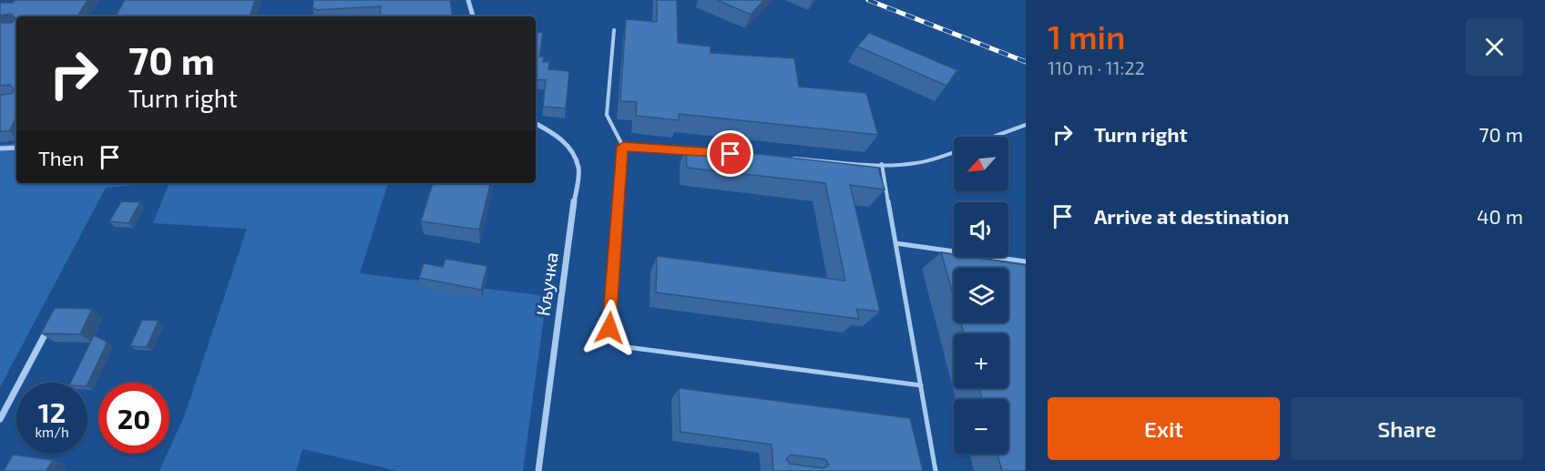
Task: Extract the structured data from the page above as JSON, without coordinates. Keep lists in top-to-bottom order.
{
  "streets": {
    "street": ["Кључка"]
  },
  "north": "bottom left",
  "page": {
    "heading": ["1 min", "110 m · 11:22"],
    "turn": ["70 m", "Turn right"],
    "list": [
      {
        "name": "Turn right",
        "value": "70 m"
      },
      {
        "name": "Arrive at destination",
        "value": "40 m"
      }
    ],
    "then": "Then",
    "map_buttons": ["+", "−"],
    "speed": "12 km/h",
    "limit": "20",
    "buttons": ["Exit", "Share"]
  }
}
